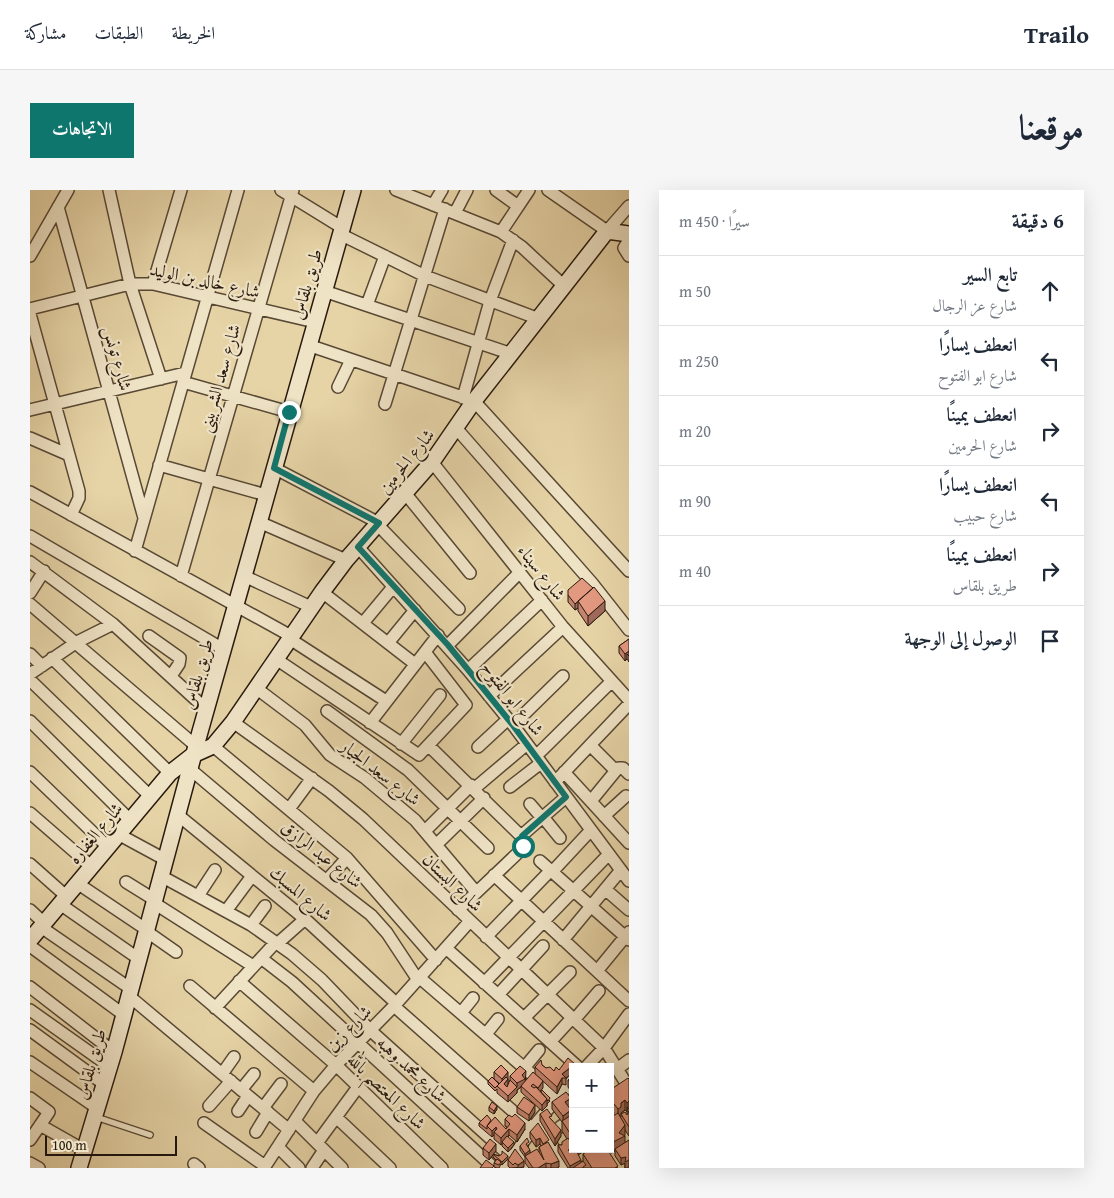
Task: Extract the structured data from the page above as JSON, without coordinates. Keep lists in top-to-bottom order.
{
  "streets": {
    "main road": ["طريق بلقاس", "شارع الحرمين", "شارع الغفاره"],
    "street": [
      "شارع خالد بن الوليد",
      "شارع تونس",
      "شارع سعد الشربينى",
      "شارع سيناء",
      "شارع ابو الفتوح",
      "شارع سعد الجيار",
      "شارع عبد الرازق",
      "شارع البستان",
      "شارع المسبك",
      "شارع زين",
      "شارع محمد وهبه",
      "شارع المعتصم بالله"
    ]
  },
  "crossings": [
    ["شارع خالد بن الوليد", "طريق بلقاس"],
    ["شارع خالد بن الوليد", "شارع تونس"],
    ["شارع خالد بن الوليد", "شارع سعد الشربينى"],
    ["طريق بلقاس", "شارع الحرمين"],
    ["طريق بلقاس", "شارع الغفاره"],
    ["طريق بلقاس", "شارع عبد الرازق"],
    ["طريق بلقاس", "شارع المسبك"],
    ["طريق بلقاس", "شارع محمد وهبه"],
    ["شارع الحرمين", "شارع سيناء"],
    ["شارع الحرمين", "شارع ابو الفتوح"],
    ["شارع الحرمين", "شارع سعد الجيار"],
    ["شارع الحرمين", "شارع الغفاره"],
    ["شارع الحرمين", "شارع عبد الرازق"],
    ["شارع الحرمين", "شارع البستان"],
    ["شارع الغفاره", "شارع عبد الرازق"],
    ["شارع عبد الرازق", "شارع زين"],
    ["شارع البستان", "شارع زين"],
    ["شارع المسبك", "شارع زين"],
    ["شارع زين", "شارع محمد وهبه"],
    ["شارع زين", "شارع المعتصم بالله"]
  ],
  "scale_bar": "100 m",
  "page": {
    "header": "Trailo",
    "nav": ["الخريطة", "الطبقات", "مشاركة"],
    "title": "موقعنا",
    "buttons": "الاتجاهات",
    "heading": ["6 دقيقة", "سيرًا · 450 m"],
    "list": [
      ["تابع السير", "شارع عز الرجال", "50 m"],
      ["انعطف يسارًا", "شارع ابو الفتوح", "250 m"],
      ["انعطف يمينًا", "شارع الحرمين", "20 m"],
      ["انعطف يسارًا", "شارع حبيب", "90 m"],
      ["انعطف يمينًا", "طريق بلقاس", "40 m"],
      "الوصول إلى الوجهة"
    ],
    "map_buttons": ["+", "−"],
    "scale": "100 m"
  }
}
